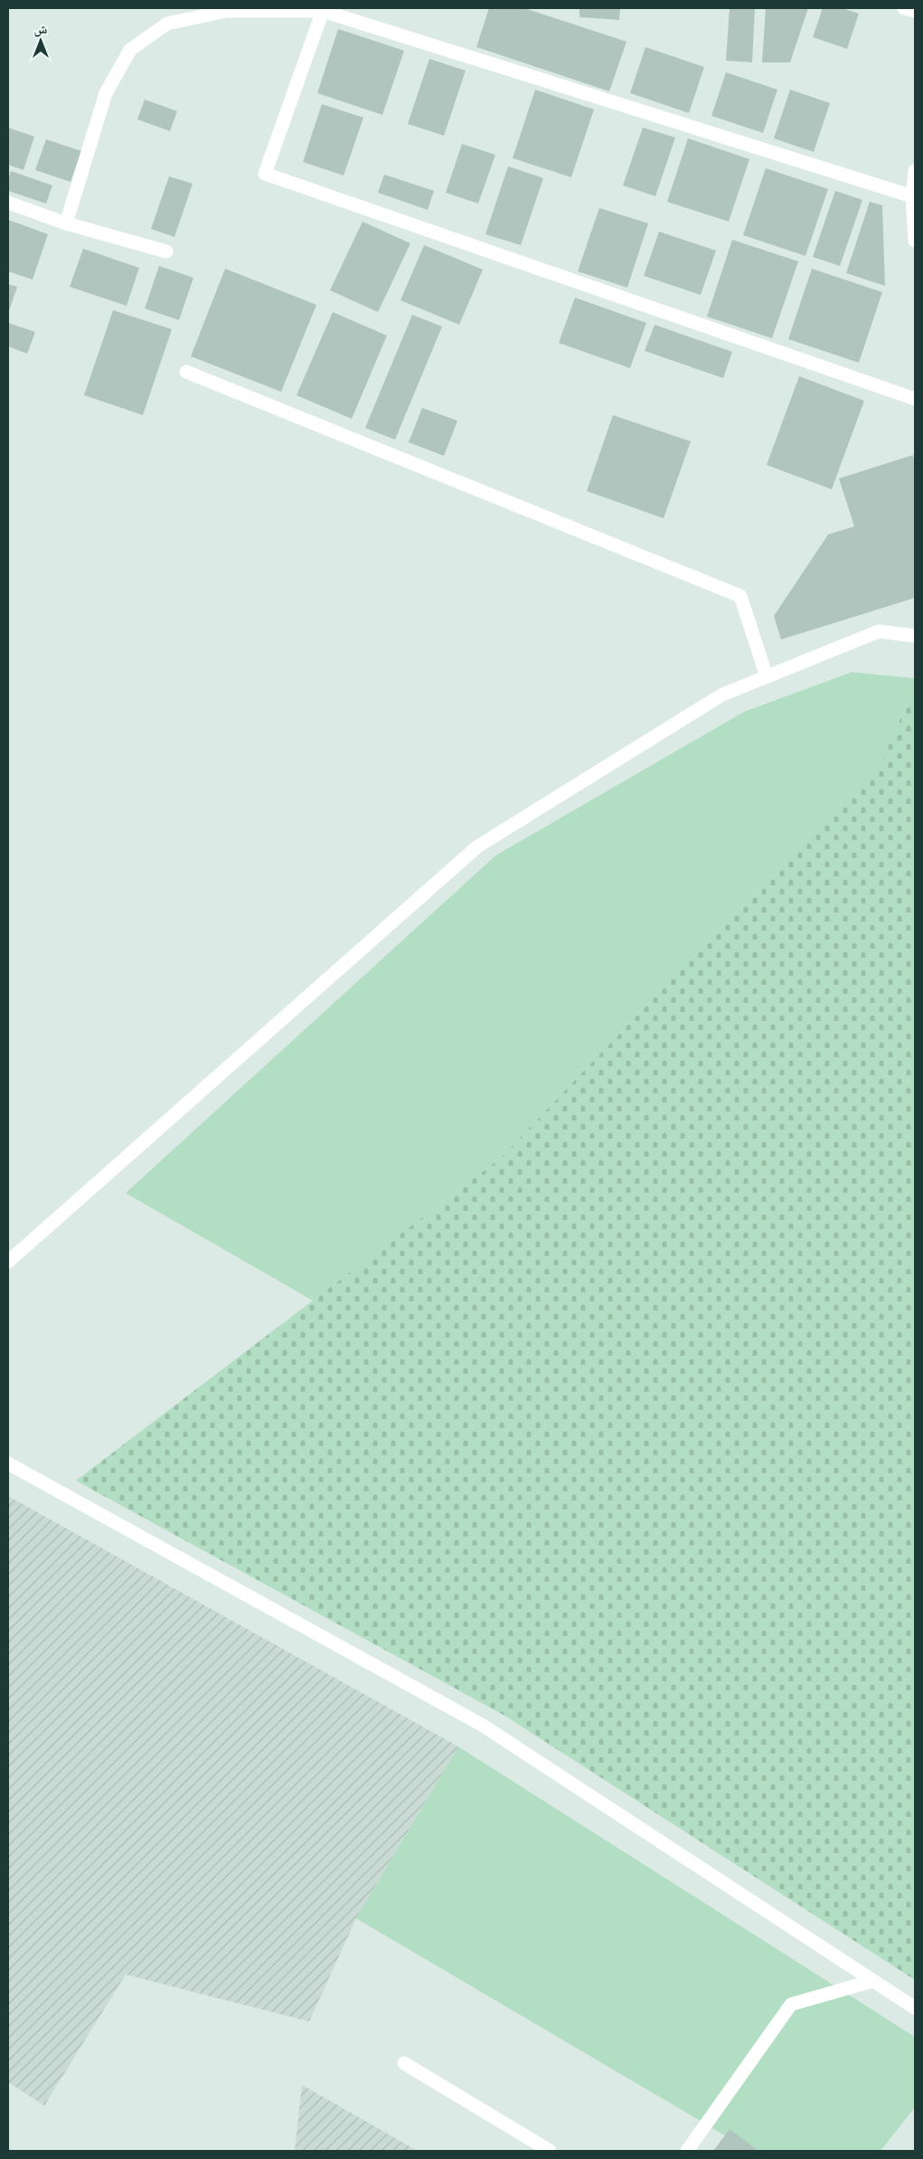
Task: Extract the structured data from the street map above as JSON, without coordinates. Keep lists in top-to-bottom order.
{
  "north": "top"
}
